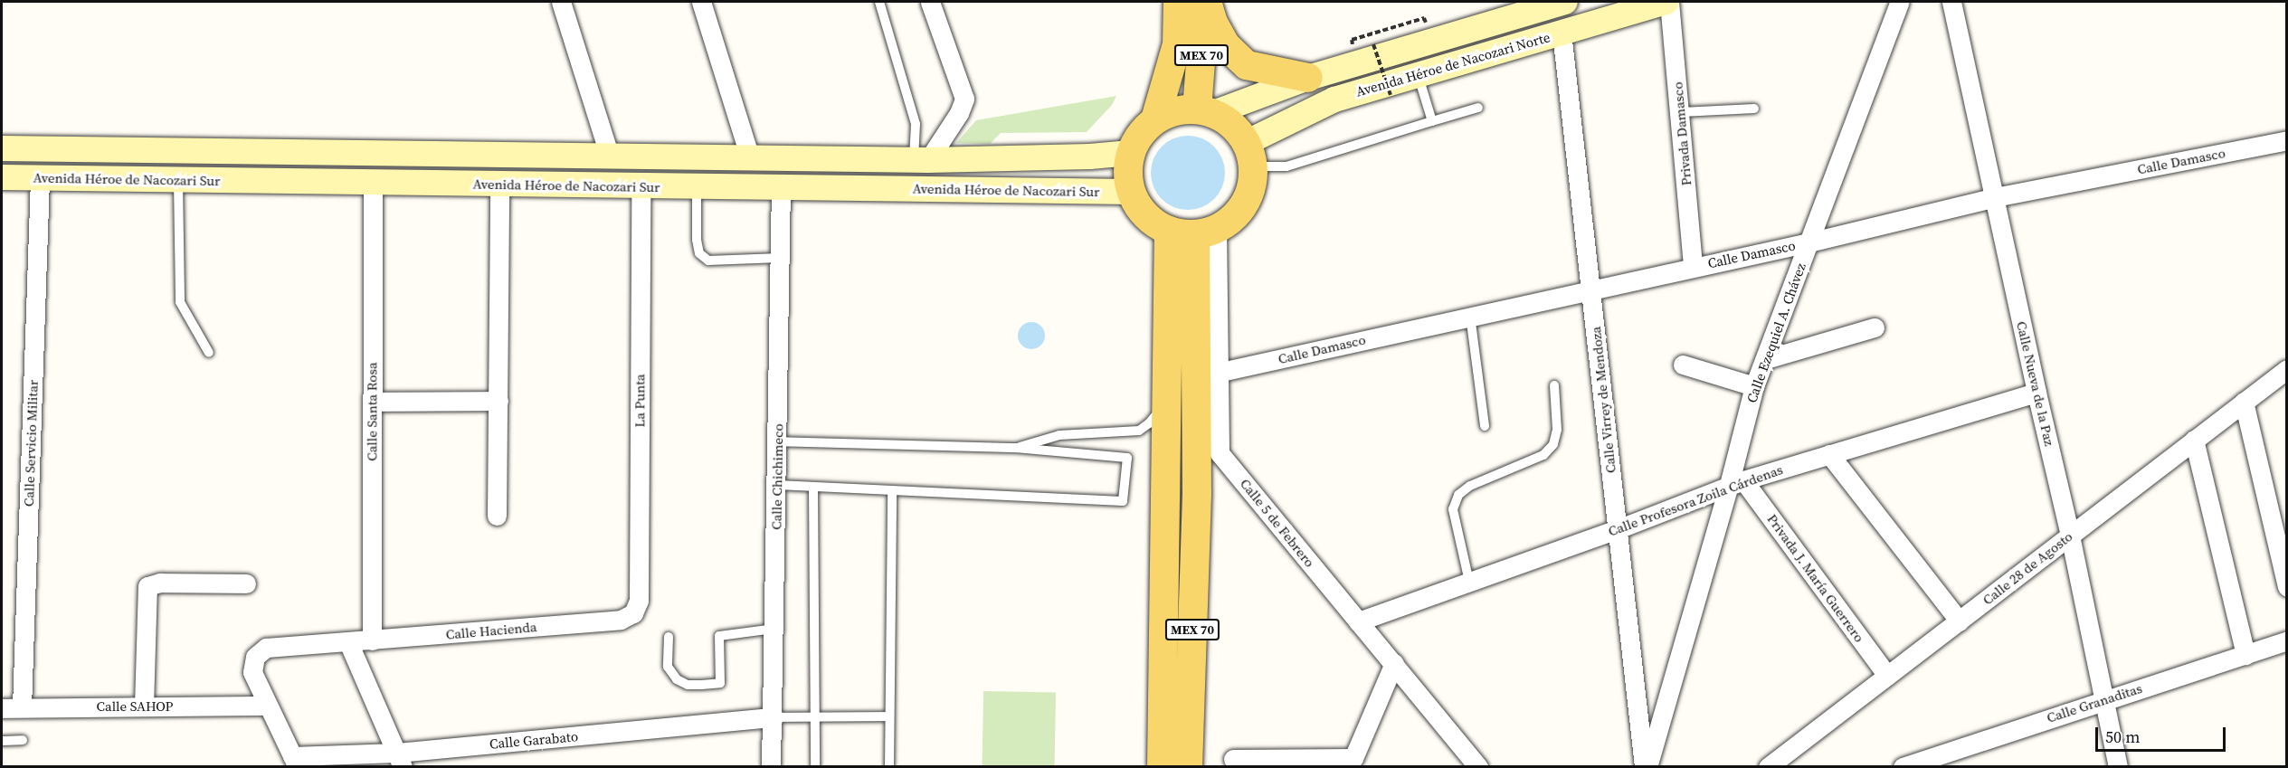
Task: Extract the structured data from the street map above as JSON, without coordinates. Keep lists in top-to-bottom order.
{
  "streets": {
    "main road": ["MEX 70", "Avenida Héroe de Nacozari Norte", "Avenida Héroe de Nacozari Sur"],
    "street": [
      "Privada Damasco",
      "Calle Damasco",
      "Calle Ezequiel A. Chávez",
      "Calle Nueva de la Paz",
      "Calle Virrey de Mendoza",
      "La Punta",
      "Calle Santa Rosa",
      "Calle Servicio Militar",
      "Calle Chichimeco",
      "Calle Profesora Zoila Cárdenas",
      "Calle 5 de Febrero",
      "Calle 28 de Agosto",
      "Privada J. María Guerrero",
      "Calle Hacienda",
      "Calle Granaditas",
      "Calle SAHOP",
      "Calle Garabato"
    ]
  },
  "crossings": [
    ["MEX 70", "Avenida Héroe de Nacozari Norte"],
    ["MEX 70", "Avenida Héroe de Nacozari Sur"],
    ["MEX 70", "Calle 5 de Febrero"],
    ["Avenida Héroe de Nacozari Norte", "Privada Damasco"],
    ["Avenida Héroe de Nacozari Norte", "Avenida Héroe de Nacozari Sur"],
    ["Avenida Héroe de Nacozari Norte", "Calle Virrey de Mendoza"],
    ["Avenida Héroe de Nacozari Norte", "Calle 5 de Febrero"],
    ["Privada Damasco", "Calle Damasco"],
    ["Calle Damasco", "Calle Ezequiel A. Chávez"],
    ["Calle Damasco", "Calle Nueva de la Paz"],
    ["Calle Damasco", "Calle Virrey de Mendoza"],
    ["Calle Damasco", "Calle 5 de Febrero"],
    ["Avenida Héroe de Nacozari Sur", "La Punta"],
    ["Avenida Héroe de Nacozari Sur", "Calle Santa Rosa"],
    ["Avenida Héroe de Nacozari Sur", "Calle Servicio Militar"],
    ["Avenida Héroe de Nacozari Sur", "Calle Chichimeco"],
    ["Avenida Héroe de Nacozari Sur", "Calle 5 de Febrero"],
    ["Calle Ezequiel A. Chávez", "Calle Virrey de Mendoza"],
    ["Calle Ezequiel A. Chávez", "Calle Profesora Zoila Cárdenas"],
    ["Calle Ezequiel A. Chávez", "Privada J. María Guerrero"],
    ["Calle Nueva de la Paz", "Calle Profesora Zoila Cárdenas"],
    ["Calle Nueva de la Paz", "Calle 28 de Agosto"],
    ["Calle Nueva de la Paz", "Calle Granaditas"],
    ["Calle Virrey de Mendoza", "Calle Profesora Zoila Cárdenas"],
    ["La Punta", "Calle Hacienda"],
    ["Calle Santa Rosa", "Calle Hacienda"],
    ["Calle Servicio Militar", "Calle SAHOP"],
    ["Calle Chichimeco", "Calle Garabato"],
    ["Calle Profesora Zoila Cárdenas", "Calle 5 de Febrero"],
    ["Calle Profesora Zoila Cárdenas", "Privada J. María Guerrero"],
    ["Calle 28 de Agosto", "Privada J. María Guerrero"],
    ["Calle Hacienda", "Calle SAHOP"]
  ],
  "scale_bar": "50 m"
}
